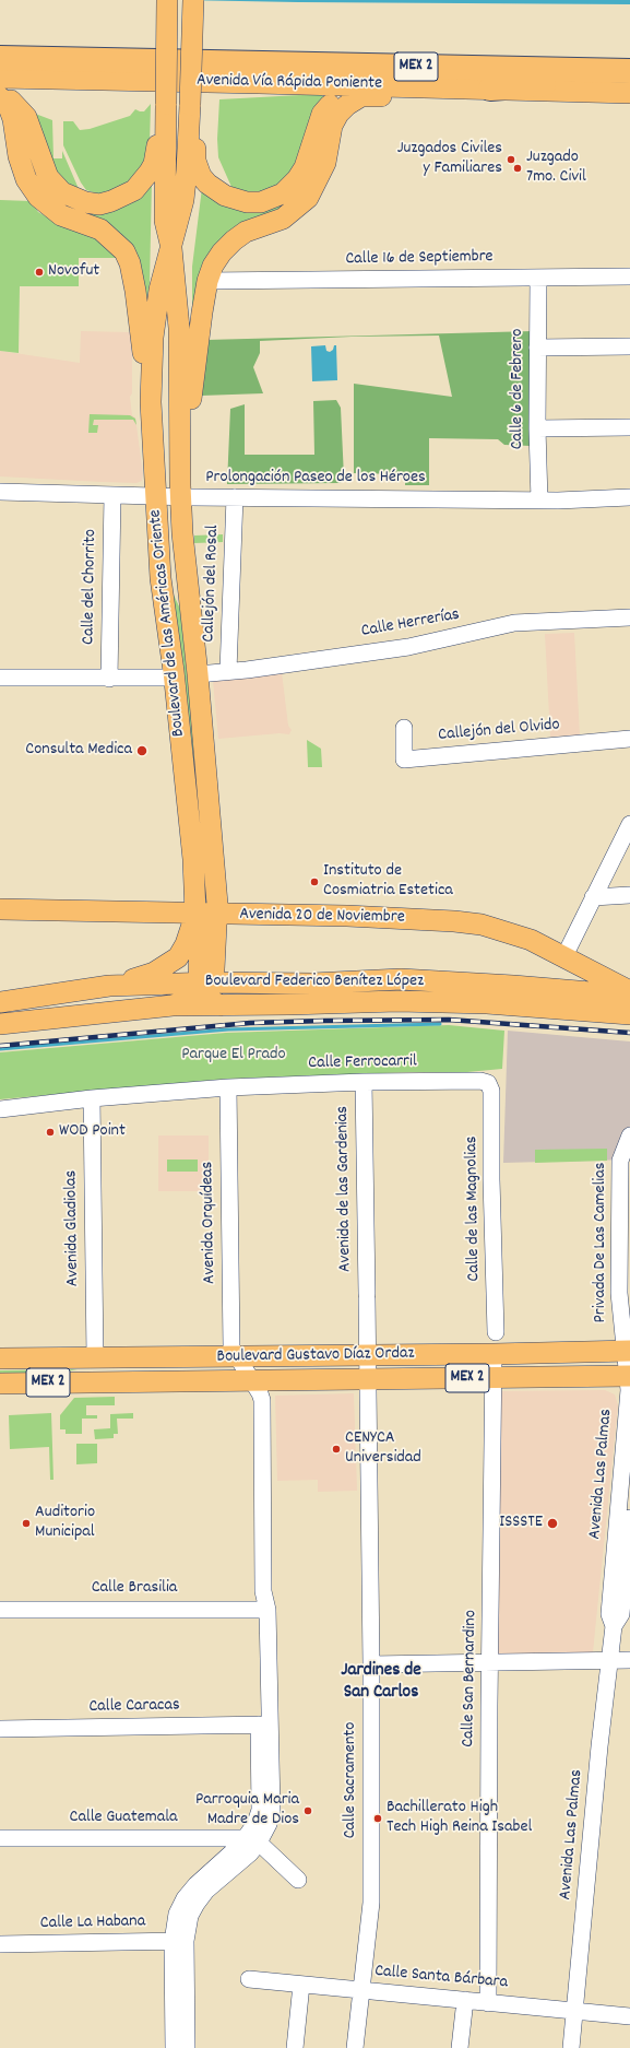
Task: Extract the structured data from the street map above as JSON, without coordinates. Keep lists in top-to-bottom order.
{
  "streets": {
    "highway": ["MEX 2", "Avenida Vía Rápida Poniente"],
    "main road": [
      "Boulevard de las Américas Oriente",
      "Avenida 20 de Noviembre",
      "Boulevard Federico Benítez López",
      "Boulevard Gustavo Díaz Ordaz"
    ],
    "street": [
      "Calle 16 de Septiembre",
      "Calle 6 de Febrero",
      "Prolongación Paseo de los Héroes",
      "Callejón del Rosal",
      "Calle del Chorrito",
      "Calle Herrerías",
      "Callejón del Olvido",
      "Calle Ferrocarril",
      "Avenida de las Gardenias",
      "Calle de las Magnolias",
      "Avenida Orquídeas",
      "Avenida Gladiolas",
      "Privada De Las Camelias",
      "Avenida Las Palmas",
      "Calle Brasilia",
      "Calle San Bernardino",
      "Calle Caracas",
      "Calle Sacramento",
      "Calle Guatemala",
      "Calle La Habana",
      "Calle Santa Bárbara"
    ]
  },
  "crossings": [
    ["Calle 16 de Septiembre", "Calle 6 de Febrero"],
    ["Calle 6 de Febrero", "Prolongación Paseo de los Héroes"],
    ["Prolongación Paseo de los Héroes", "Callejón del Rosal"],
    ["Prolongación Paseo de los Héroes", "Calle del Chorrito"],
    ["Prolongación Paseo de los Héroes", "Boulevard de las Américas Oriente"],
    ["Callejón del Rosal", "Calle Herrerías"],
    ["Boulevard de las Américas Oriente", "Calle Herrerías"],
    ["Boulevard de las Américas Oriente", "Avenida 20 de Noviembre"],
    ["Boulevard de las Américas Oriente", "Boulevard Federico Benítez López"],
    ["Calle Ferrocarril", "Avenida de las Gardenias"],
    ["Calle Ferrocarril", "Calle de las Magnolias"],
    ["Calle Ferrocarril", "Avenida Orquídeas"],
    ["Calle Ferrocarril", "Avenida Gladiolas"],
    ["Avenida de las Gardenias", "Boulevard Gustavo Díaz Ordaz"],
    ["Avenida de las Gardenias", "Calle Sacramento"],
    ["Avenida Orquídeas", "Boulevard Gustavo Díaz Ordaz"],
    ["Avenida Orquídeas", "Calle Brasilia"],
    ["Avenida Orquídeas", "Calle Caracas"],
    ["Avenida Orquídeas", "Calle Guatemala"],
    ["Avenida Orquídeas", "Calle La Habana"],
    ["Avenida Gladiolas", "Boulevard Gustavo Díaz Ordaz"],
    ["Privada De Las Camelias", "Boulevard Gustavo Díaz Ordaz"],
    ["Privada De Las Camelias", "Avenida Las Palmas"],
    ["Boulevard Gustavo Díaz Ordaz", "Avenida Las Palmas"],
    ["Boulevard Gustavo Díaz Ordaz", "Calle San Bernardino"],
    ["Boulevard Gustavo Díaz Ordaz", "Calle Sacramento"],
    ["Avenida Las Palmas", "Calle Santa Bárbara"],
    ["Calle San Bernardino", "Calle Santa Bárbara"],
    ["Calle Sacramento", "Calle Santa Bárbara"]
  ],
  "districts": ["Jardines de San Carlos"],
  "parks": ["Parque El Prado"],
  "places": [
    "Juzgados Civiles y Familiares",
    "Juzgado 7mo. Civil",
    "Novofut",
    "Consulta Medica",
    "Instituto de Cosmiatria Estetica",
    "WOD Point",
    "CENYCA Universidad",
    "Auditorio Municipal",
    "ISSSTE",
    "Parroquia Maria Madre de Dios",
    "Bachillerato High Tech High Reina Isabel"
  ]
}
